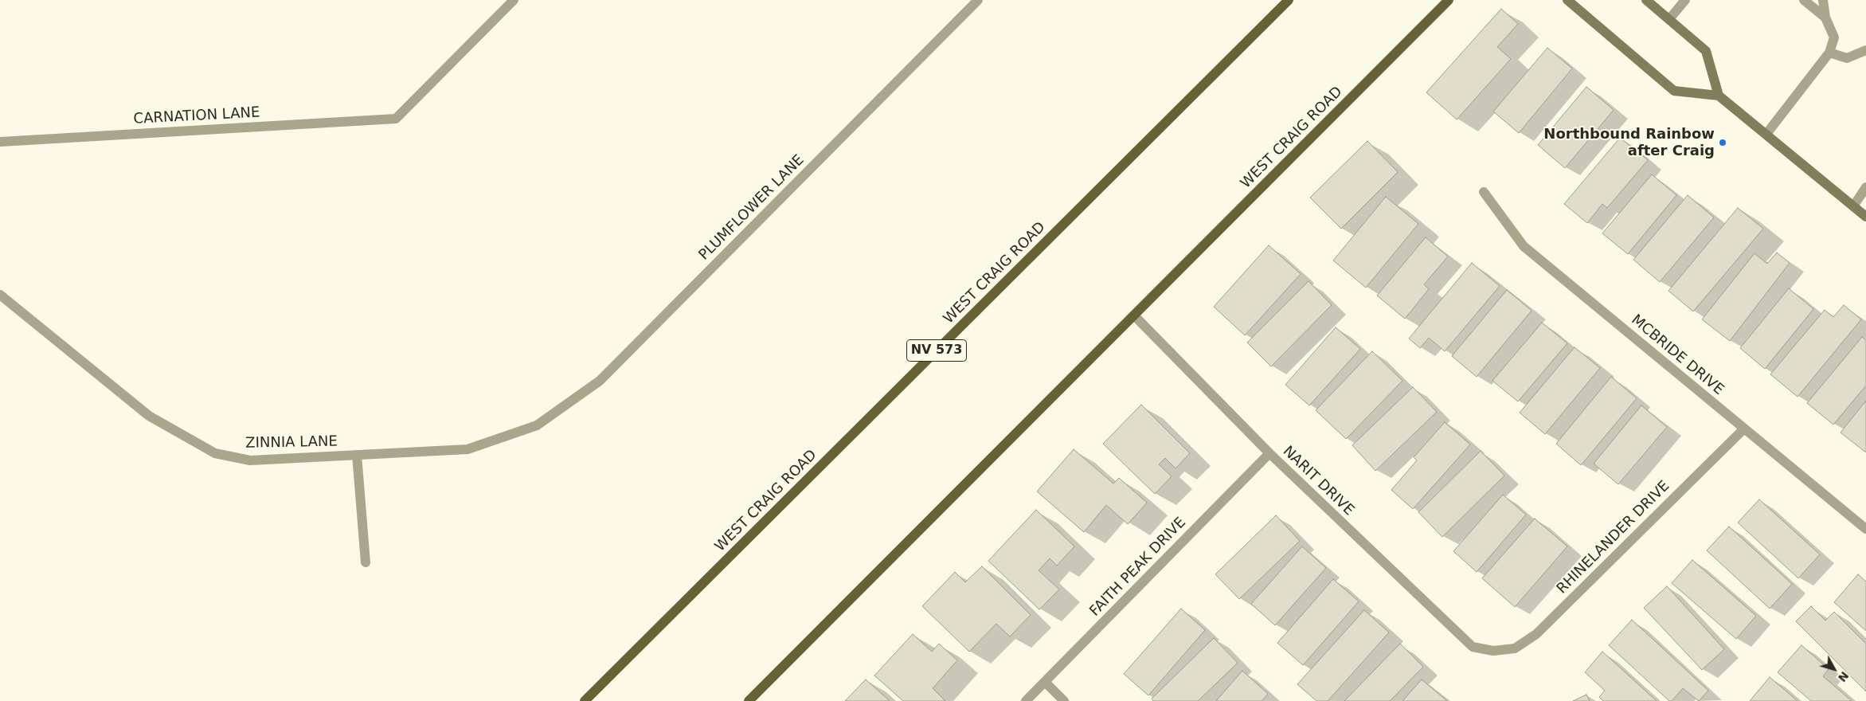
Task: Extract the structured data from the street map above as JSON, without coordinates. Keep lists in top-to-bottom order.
{
  "streets": {
    "main road": ["WEST CRAIG ROAD", "NV 573"],
    "street": [
      "CARNATION LANE",
      "PLUMFLOWER LANE",
      "MCBRIDE DRIVE",
      "ZINNIA LANE",
      "NARIT DRIVE",
      "RHINELANDER DRIVE",
      "FAITH PEAK DRIVE"
    ]
  },
  "crossings": [
    ["WEST CRAIG ROAD", "NARIT DRIVE"],
    ["PLUMFLOWER LANE", "ZINNIA LANE"],
    ["MCBRIDE DRIVE", "RHINELANDER DRIVE"],
    ["NARIT DRIVE", "RHINELANDER DRIVE"],
    ["NARIT DRIVE", "FAITH PEAK DRIVE"]
  ],
  "places": ["Northbound Rainbow after Craig"],
  "north": "bottom right"
}
